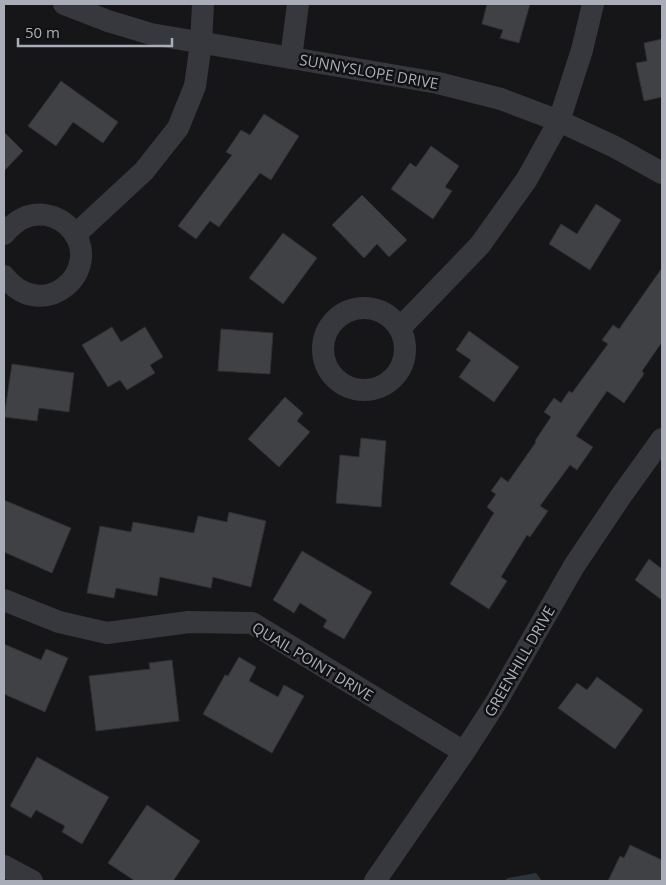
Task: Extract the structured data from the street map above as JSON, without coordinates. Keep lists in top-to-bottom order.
{
  "streets": {
    "street": ["SUNNYSLOPE DRIVE", "QUAIL POINT DRIVE", "GREENHILL DRIVE"]
  },
  "crossings": [
    ["QUAIL POINT DRIVE", "GREENHILL DRIVE"]
  ],
  "scale_bar": "50 m"
}
